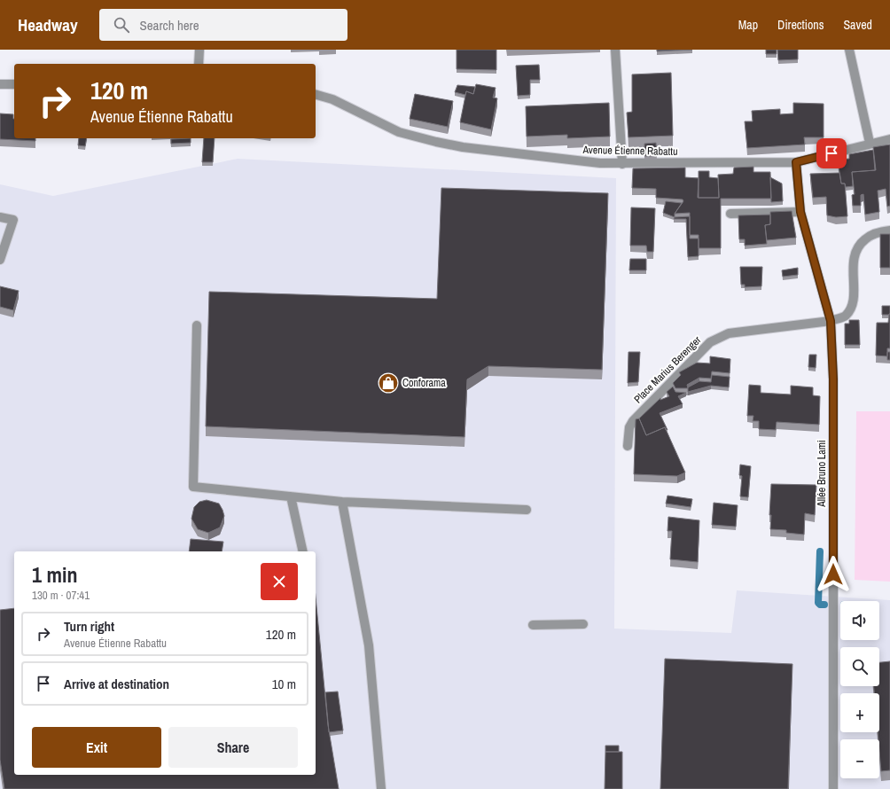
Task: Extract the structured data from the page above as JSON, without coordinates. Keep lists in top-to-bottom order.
{
  "streets": {
    "street": ["Avenue Étienne Rabattu", "Place Marius Berenger", "Allée Bruno Lami"]
  },
  "crossings": [
    ["Avenue Étienne Rabattu", "Allée Bruno Lami"],
    ["Place Marius Berenger", "Allée Bruno Lami"]
  ],
  "places": {
    "shop": ["Conforama"]
  },
  "page": {
    "header": "Headway",
    "search": "Search here",
    "nav": ["Map", "Directions", "Saved"],
    "turn": ["120 m", "Avenue Étienne Rabattu"],
    "heading": ["1 min", "130 m · 07:41"],
    "map_buttons": ["+", "−"],
    "list": [
      {
        "name": "Turn right",
        "note": "Avenue Étienne Rabattu",
        "value": "120 m"
      },
      {
        "name": "Arrive at destination",
        "value": "10 m"
      }
    ],
    "buttons": ["Exit", "Share"]
  }
}
